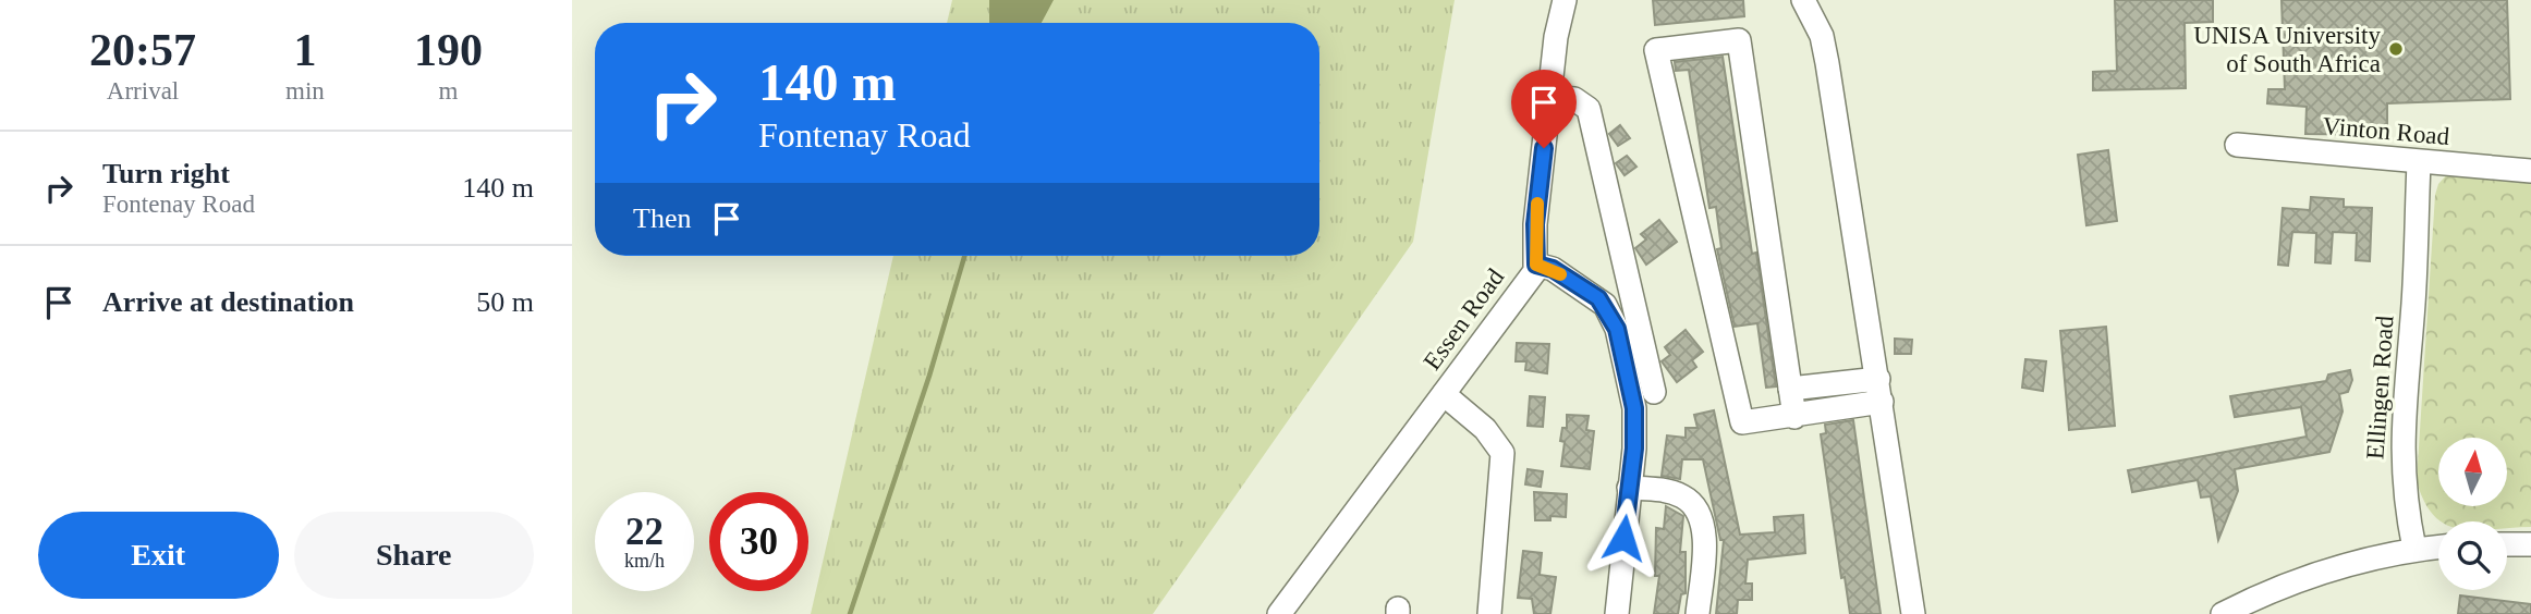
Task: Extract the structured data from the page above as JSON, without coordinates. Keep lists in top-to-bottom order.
{
  "streets": {
    "street": ["Vinton Road", "Essen Road", "Ellingen Road"]
  },
  "crossings": [
    ["Vinton Road", "Ellingen Road"]
  ],
  "places": ["UNISA University of South Africa"],
  "north": "top",
  "page": {
    "eta": [
      "20:57",
      "Arrival",
      "1",
      "min",
      "190",
      "m"
    ],
    "turn": ["140 m", "Fontenay Road"],
    "list": [
      {
        "name": "Turn right",
        "note": "Fontenay Road",
        "value": "140 m"
      },
      {
        "name": "Arrive at destination",
        "value": "50 m"
      }
    ],
    "then": "Then",
    "speed": "22 km/h",
    "limit": "30",
    "buttons": ["Exit", "Share"]
  }
}
